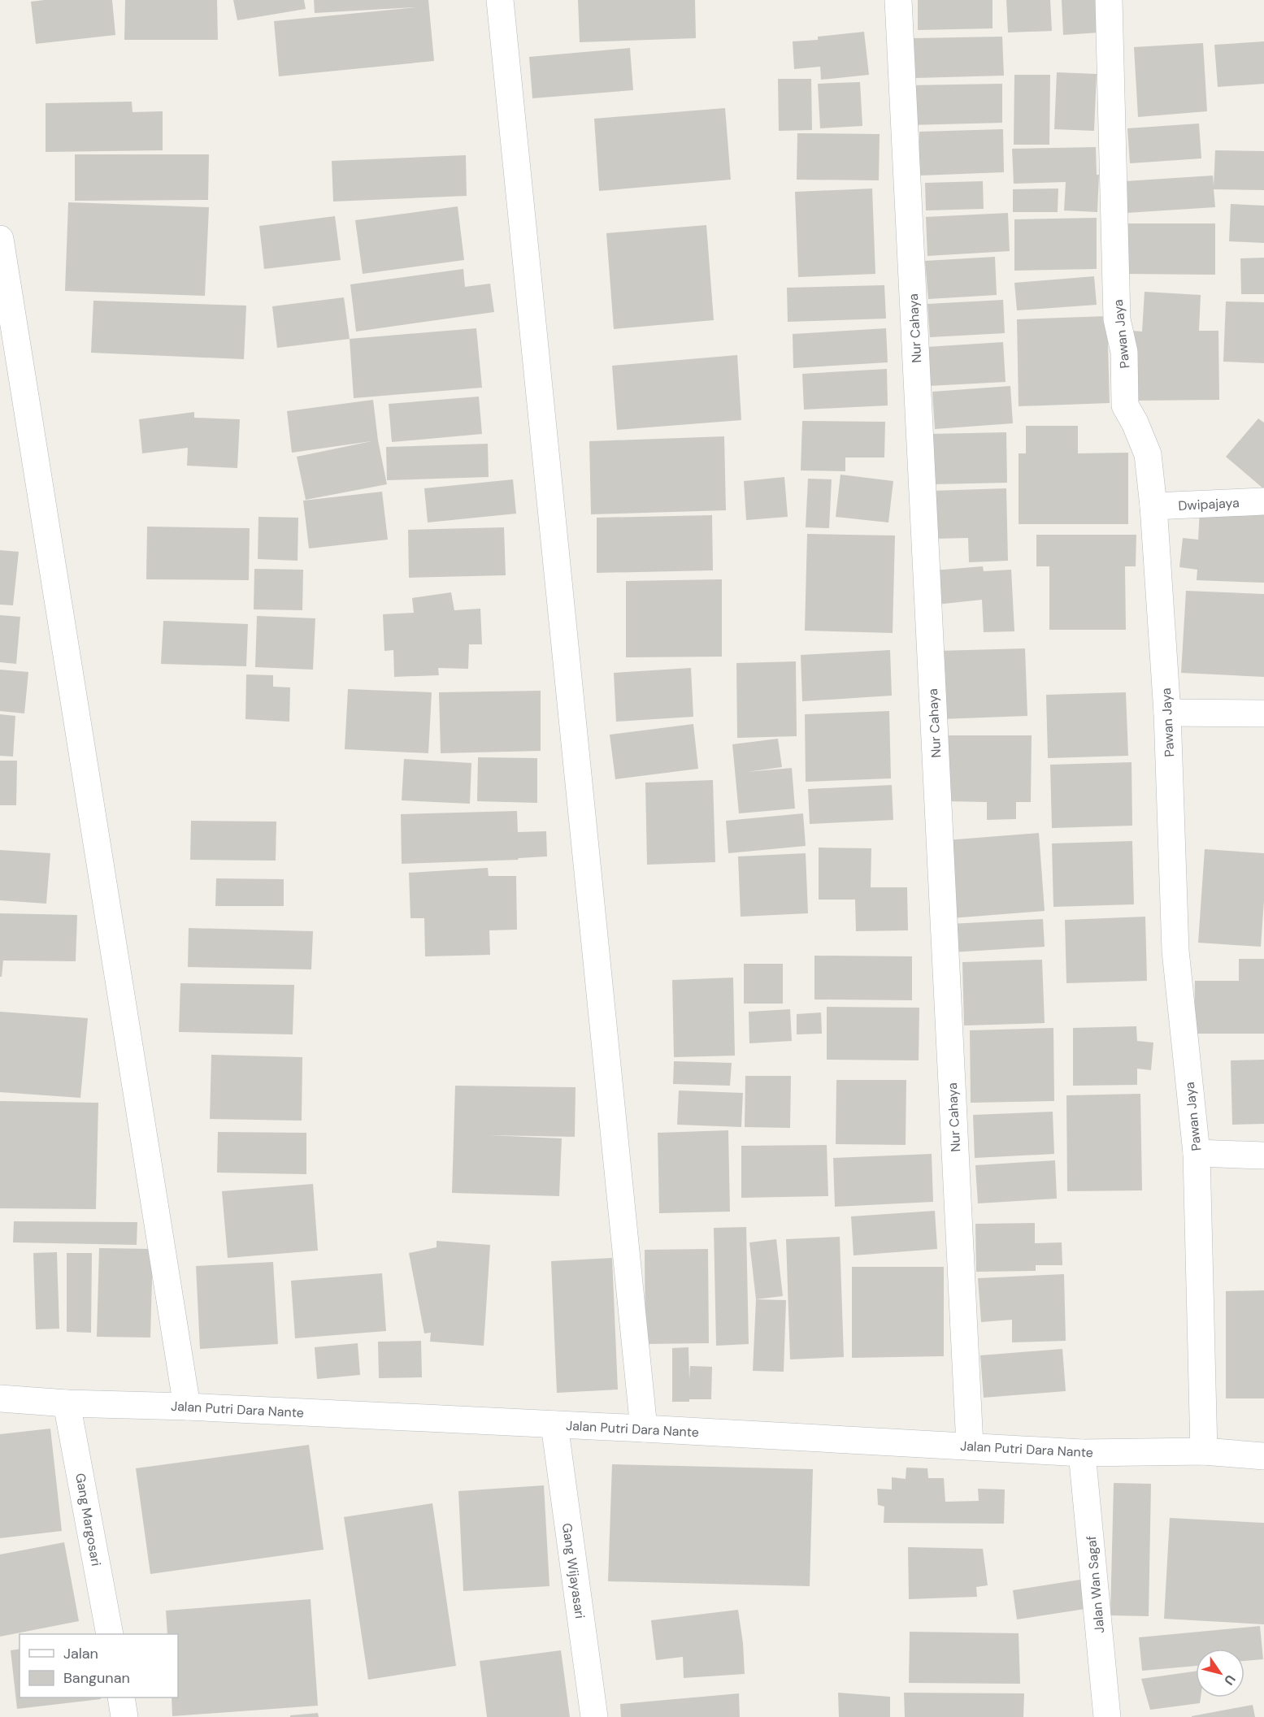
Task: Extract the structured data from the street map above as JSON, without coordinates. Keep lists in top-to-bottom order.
{
  "streets": {
    "street": [
      "Nur Cahaya",
      "Pawan Jaya",
      "Dwipajaya",
      "Jalan Putri Dara Nante",
      "Gang Margosari",
      "Gang Wijayasari",
      "Jalan Wan Sagaf"
    ]
  },
  "crossings": [
    ["Nur Cahaya", "Jalan Putri Dara Nante"],
    ["Pawan Jaya", "Dwipajaya"],
    ["Pawan Jaya", "Jalan Putri Dara Nante"],
    ["Jalan Putri Dara Nante", "Gang Margosari"],
    ["Jalan Putri Dara Nante", "Gang Wijayasari"],
    ["Jalan Putri Dara Nante", "Jalan Wan Sagaf"]
  ],
  "legend": ["Jalan", "Bangunan"],
  "north": "bottom right"
}
